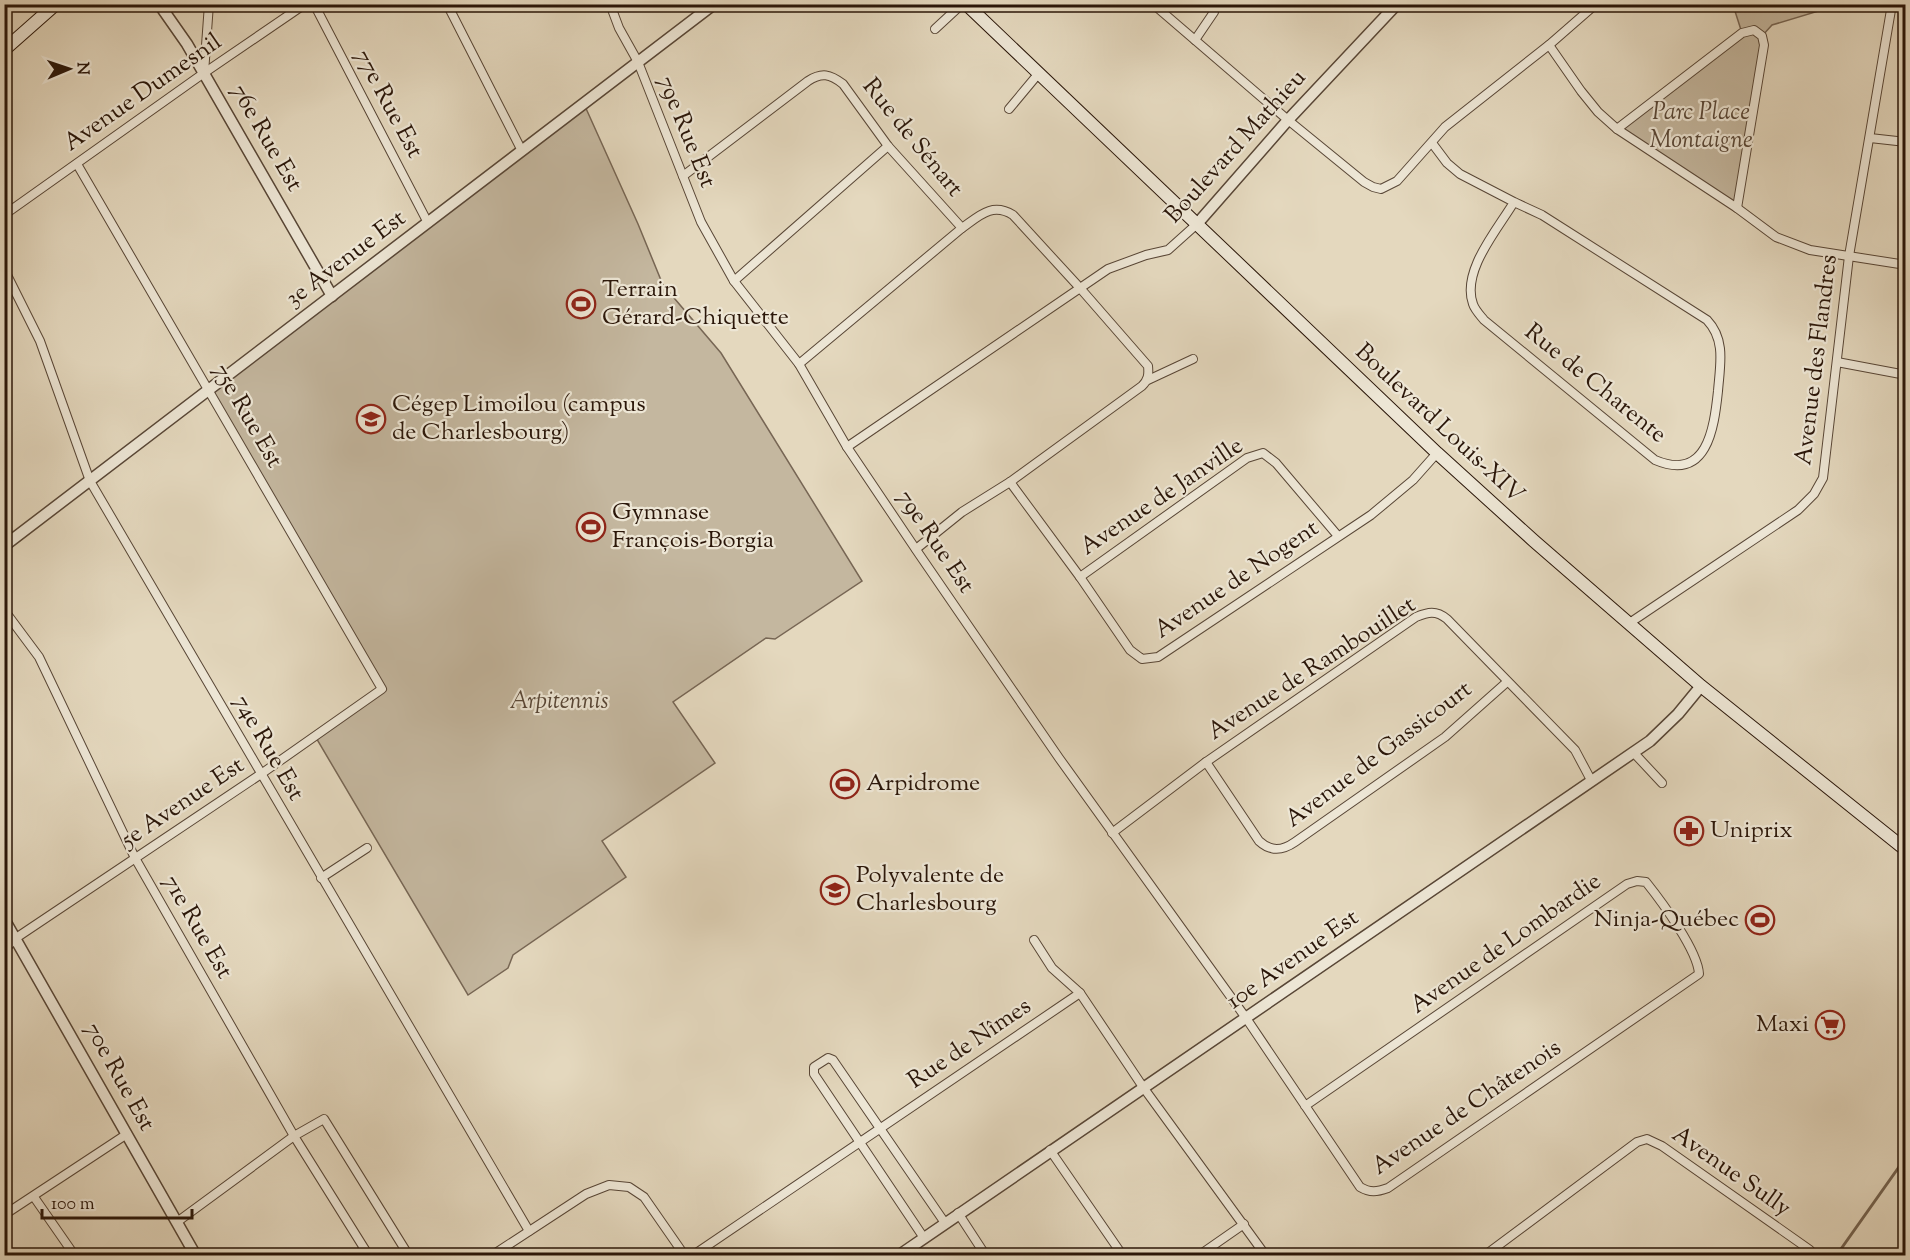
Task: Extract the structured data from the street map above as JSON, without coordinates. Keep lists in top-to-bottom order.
{
  "streets": {
    "main road": ["Boulevard Louis-XIV"],
    "street": [
      "Avenue Dumesnil",
      "77e Rue Est",
      "79e Rue Est",
      "76e Rue Est",
      "Rue de Sénart",
      "Boulevard Mathieu",
      "3e Avenue Est",
      "Avenue des Flandres",
      "Rue de Charente",
      "75e Rue Est",
      "Avenue de Janville",
      "Avenue de Nogent",
      "Avenue de Rambouillet",
      "74e Rue Est",
      "Avenue de Gassicourt",
      "5e Avenue Est",
      "71e Rue Est",
      "Avenue de Lombardie",
      "10e Avenue Est",
      "Rue de Nîmes",
      "70e Rue Est",
      "Avenue de Châtenois",
      "Avenue Sully"
    ]
  },
  "crossings": [
    ["Avenue Dumesnil", "76e Rue Est"],
    ["Avenue Dumesnil", "75e Rue Est"],
    ["77e Rue Est", "3e Avenue Est"],
    ["79e Rue Est", "Rue de Sénart"],
    ["79e Rue Est", "Boulevard Mathieu"],
    ["79e Rue Est", "3e Avenue Est"],
    ["79e Rue Est", "Avenue de Rambouillet"],
    ["79e Rue Est", "10e Avenue Est"],
    ["79e Rue Est", "Avenue de Châtenois"],
    ["76e Rue Est", "3e Avenue Est"],
    ["Boulevard Mathieu", "Boulevard Louis-XIV"],
    ["3e Avenue Est", "75e Rue Est"],
    ["3e Avenue Est", "74e Rue Est"],
    ["Avenue des Flandres", "Boulevard Louis-XIV"],
    ["75e Rue Est", "5e Avenue Est"],
    ["Boulevard Louis-XIV", "Avenue de Nogent"],
    ["Boulevard Louis-XIV", "10e Avenue Est"],
    ["Avenue de Janville", "Avenue de Nogent"],
    ["Avenue de Rambouillet", "Avenue de Gassicourt"],
    ["Avenue de Rambouillet", "10e Avenue Est"],
    ["74e Rue Est", "5e Avenue Est"],
    ["5e Avenue Est", "71e Rue Est"],
    ["5e Avenue Est", "70e Rue Est"],
    ["Avenue de Lombardie", "Avenue de Châtenois"],
    ["10e Avenue Est", "Avenue de Châtenois"]
  ],
  "parks": ["Parc Place Montaigne", "Arpitennis"],
  "places": {
    "sports": [
      "Terrain Gérard-Chiquette",
      "Gymnase François-Borgia",
      "Arpidrome",
      "Ninja-Québec"
    ],
    "school or university": ["Cégep Limoilou (campus de Charlesbourg)", "Polyvalente de Charlesbourg"],
    "pharmacy": ["Uniprix"],
    "supermarket": ["Maxi"]
  },
  "scale_bar": "100 m",
  "north": "right"
}
